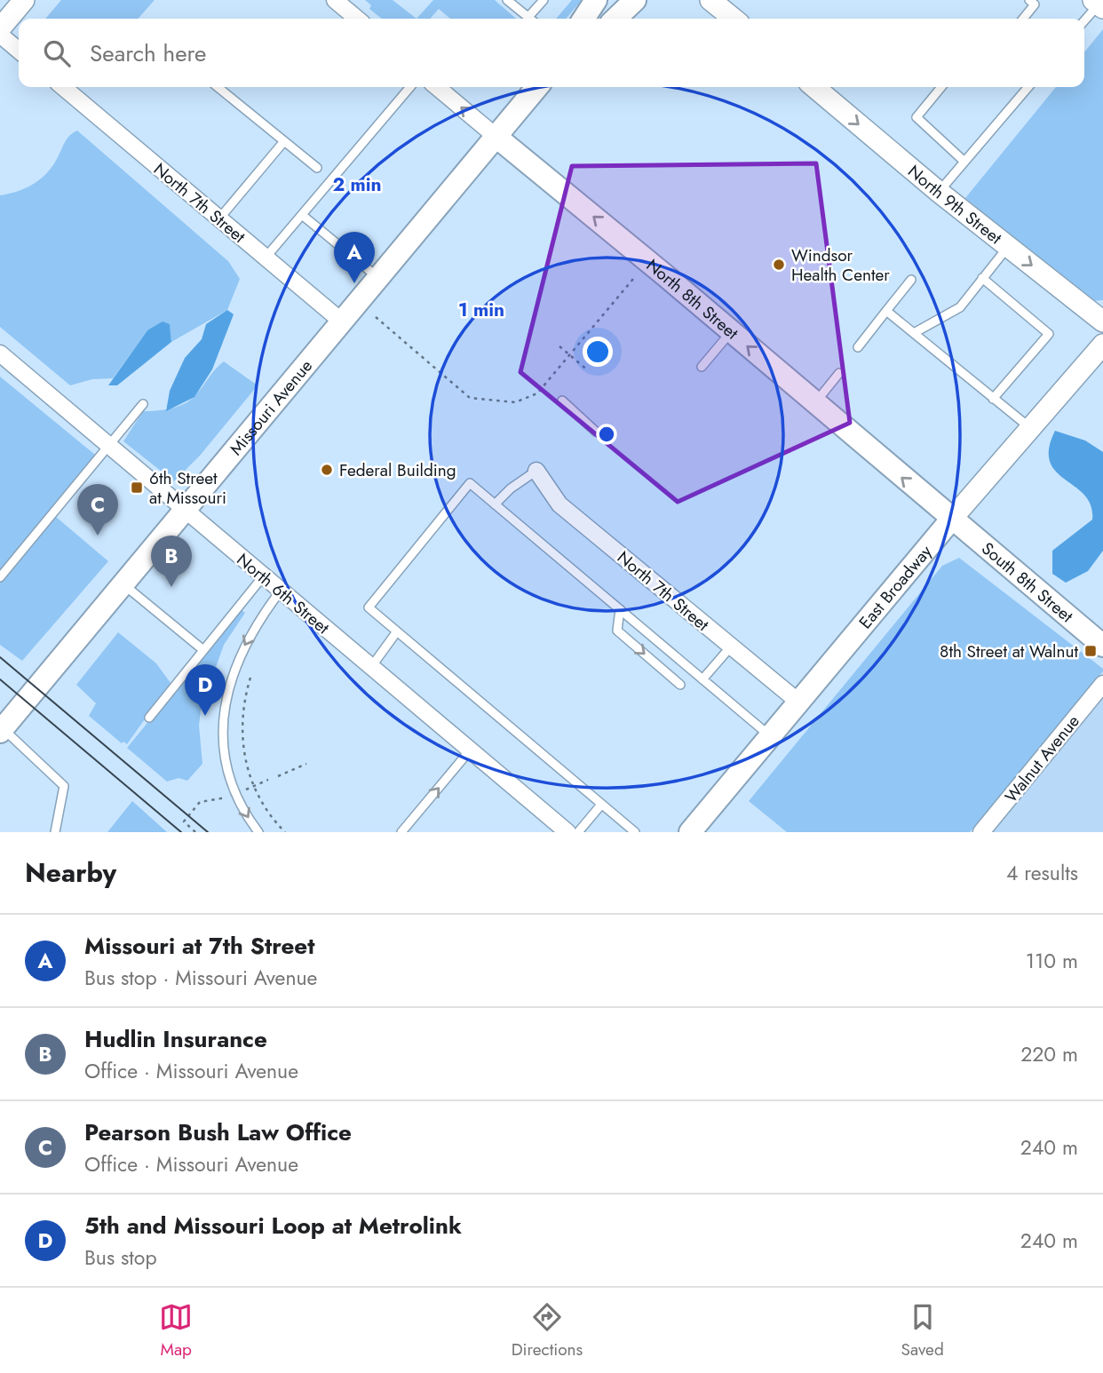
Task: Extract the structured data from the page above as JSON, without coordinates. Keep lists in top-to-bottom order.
{
  "streets": {
    "main road": [
      "North 8th Street",
      "Missouri Avenue",
      "South 8th Street",
      "East Broadway"
    ],
    "street": [
      "North 7th Street",
      "North 9th Street",
      "North 6th Street",
      "Walnut Avenue"
    ]
  },
  "crossings": [
    ["North 7th Street", "Missouri Avenue"],
    ["North 7th Street", "East Broadway"],
    ["North 8th Street", "Missouri Avenue"],
    ["North 8th Street", "South 8th Street"],
    ["North 8th Street", "East Broadway"],
    ["Missouri Avenue", "North 6th Street"],
    ["South 8th Street", "East Broadway"]
  ],
  "one_way": ["North 9th Street", "North 8th Street"],
  "places": {
    "other": ["Windsor Health Center", "Federal Building"],
    "transit": ["6th Street at Missouri", "8th Street at Walnut"]
  },
  "page": {
    "search": "Search here",
    "pins": [
      "A",
      "C",
      "B",
      "D"
    ],
    "heading": ["Nearby", "4 results"],
    "list": [
      {
        "mark": "A",
        "name": "Missouri at 7th Street",
        "note": "Bus stop · Missouri Avenue",
        "value": "110 m"
      },
      {
        "mark": "B",
        "name": "Hudlin Insurance",
        "note": "Office · Missouri Avenue",
        "value": "220 m"
      },
      {
        "mark": "C",
        "name": "Pearson Bush Law Office",
        "note": "Office · Missouri Avenue",
        "value": "240 m"
      },
      {
        "mark": "D",
        "name": "5th and Missouri Loop at Metrolink",
        "note": "Bus stop",
        "value": "240 m"
      }
    ],
    "nav": ["Map", "Directions", "Saved"]
  },
  "rings": ["2 min", "1 min"]
}
